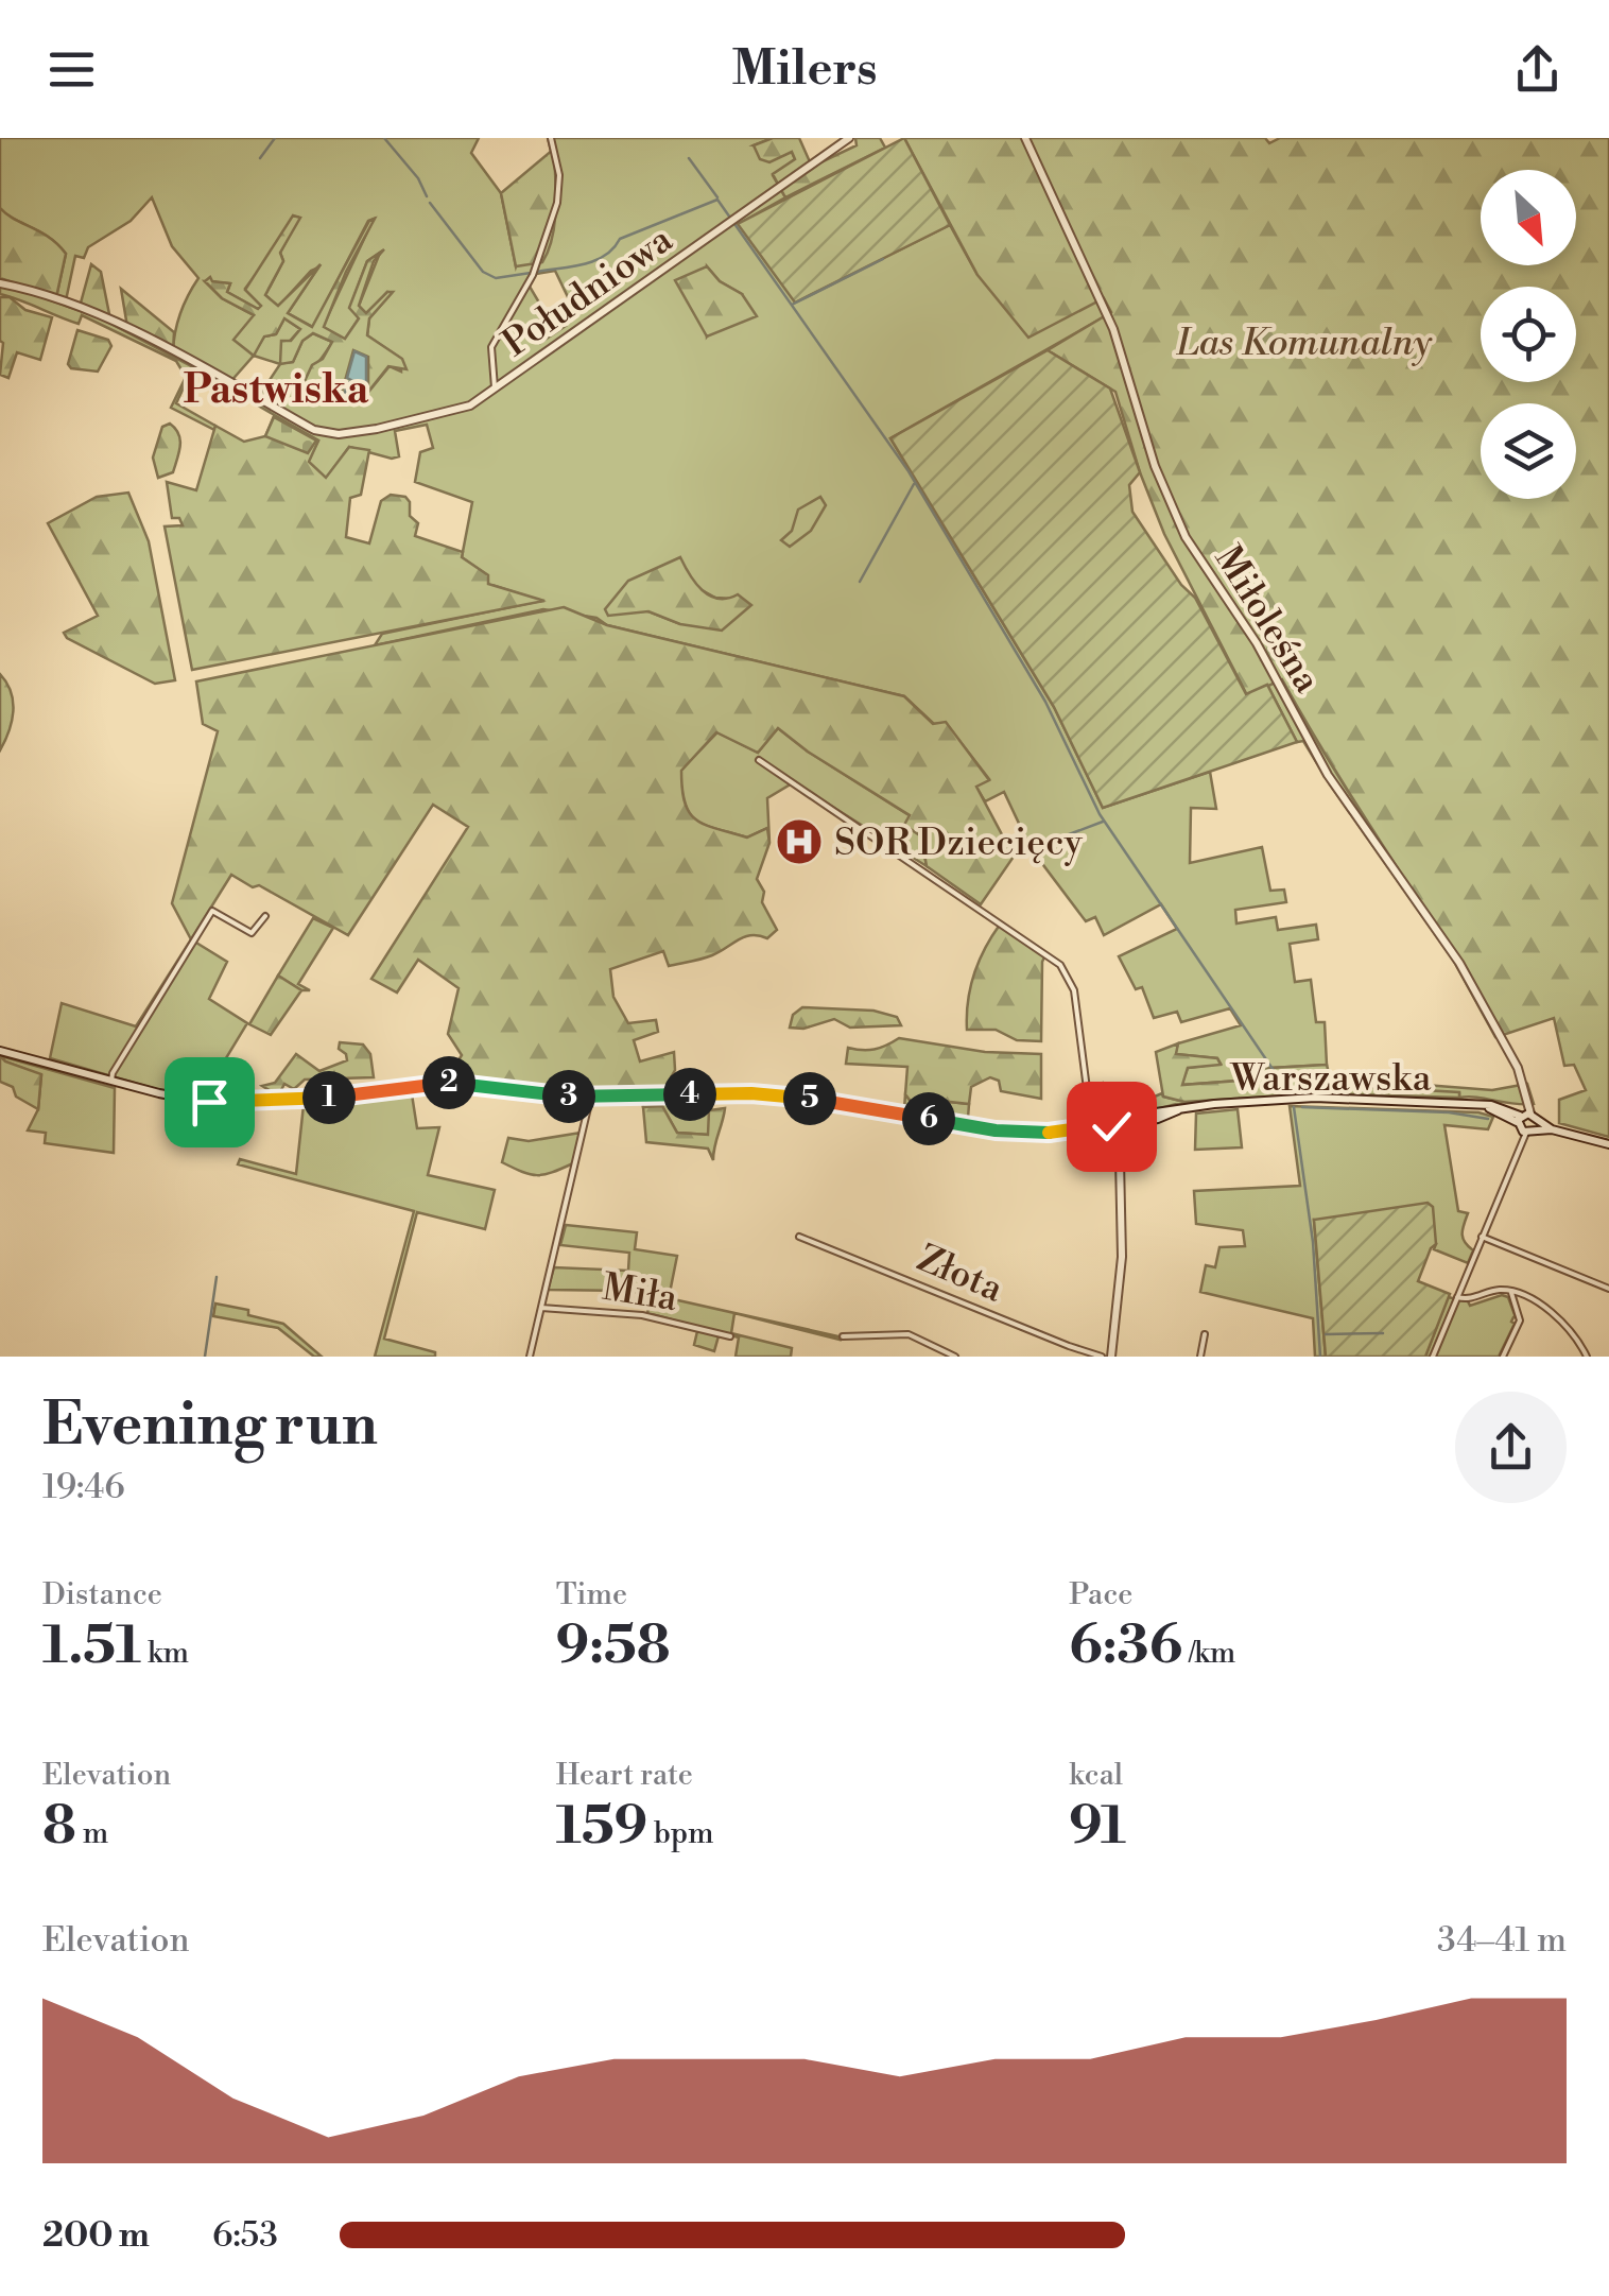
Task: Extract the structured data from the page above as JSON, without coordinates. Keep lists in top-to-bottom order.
{
  "streets": {
    "street": [
      "Południowa",
      "Miłoleśna",
      "Warszawska",
      "Złota",
      "Miła"
    ]
  },
  "crossings": [
    ["Miłoleśna", "Warszawska"]
  ],
  "districts": ["Pastwiska"],
  "parks": ["Las Komunalny"],
  "places": {
    "hospital": ["SOR Dziecięcy"]
  },
  "north": "bottom right",
  "page": {
    "header": "Milers",
    "pins": [
      "2",
      "4",
      "3",
      "1",
      "5",
      "6"
    ],
    "heading": ["Evening run", "19:46"],
    "stats": [
      ["Distance", "1.51 km"],
      ["Time", "9:58"],
      ["Pace", "6:36 /km"],
      ["Elevation", "8 m"],
      ["Heart rate", "159 bpm"],
      ["kcal", "91"]
    ],
    "chart": ["Elevation", "34–41 m"],
    "list": [
      {
        "name": "200 m",
        "note": "6:53"
      }
    ]
  }
}
